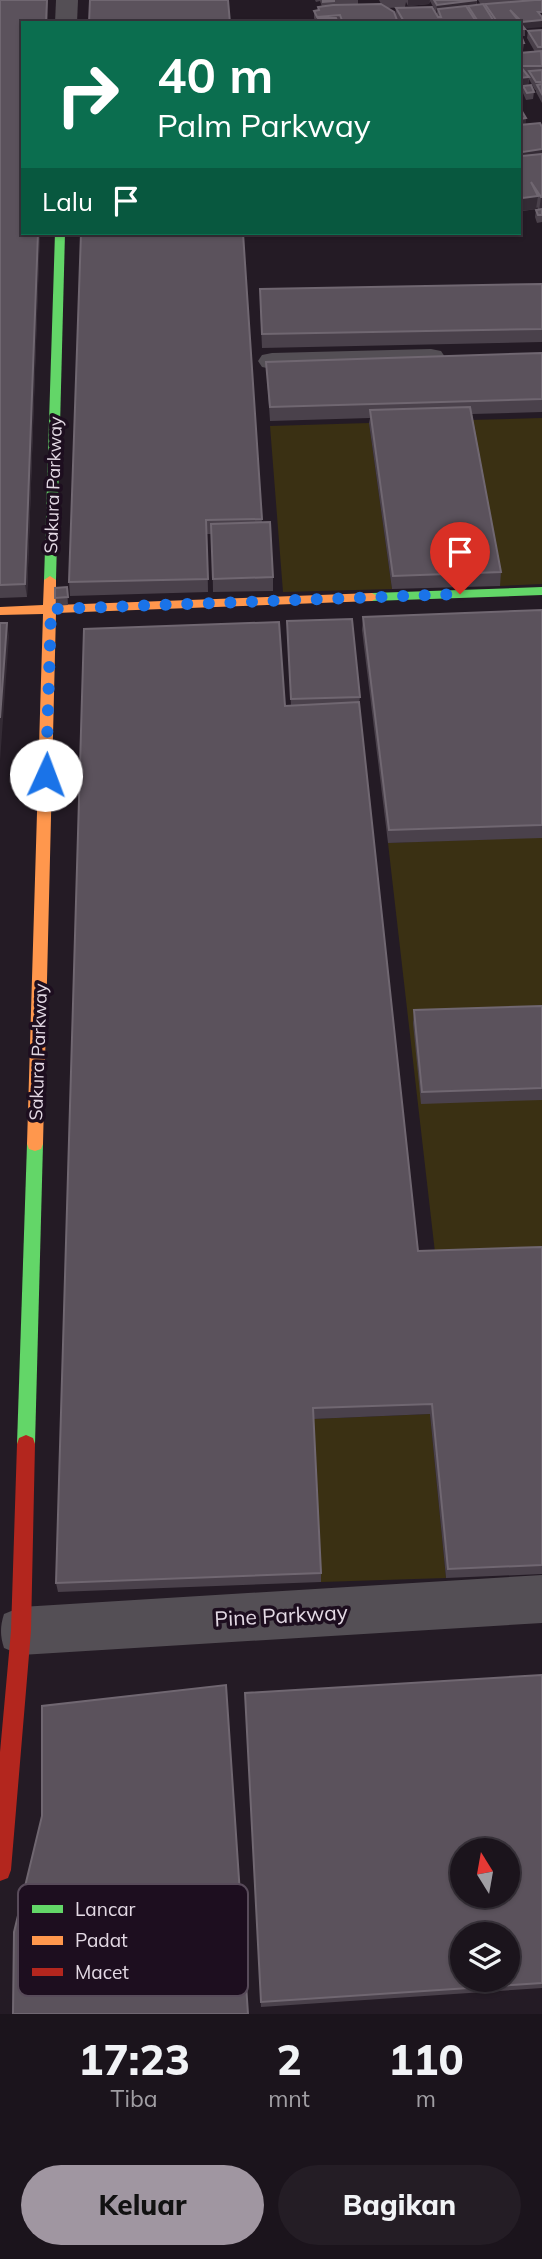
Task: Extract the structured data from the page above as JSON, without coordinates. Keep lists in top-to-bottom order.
{
  "streets": {
    "street": ["Sakura Parkway", "Pine Parkway"]
  },
  "crossings": [
    ["Sakura Parkway", "Pine Parkway"]
  ],
  "legend": ["Lancar", "Padat", "Macet"],
  "north": "top",
  "page": {
    "turn": ["40 m", "Palm Parkway"],
    "then": "Lalu",
    "eta": [
      "17:23",
      "Tiba",
      "2",
      "mnt",
      "110",
      "m"
    ],
    "buttons": ["Keluar", "Bagikan"]
  }
}
